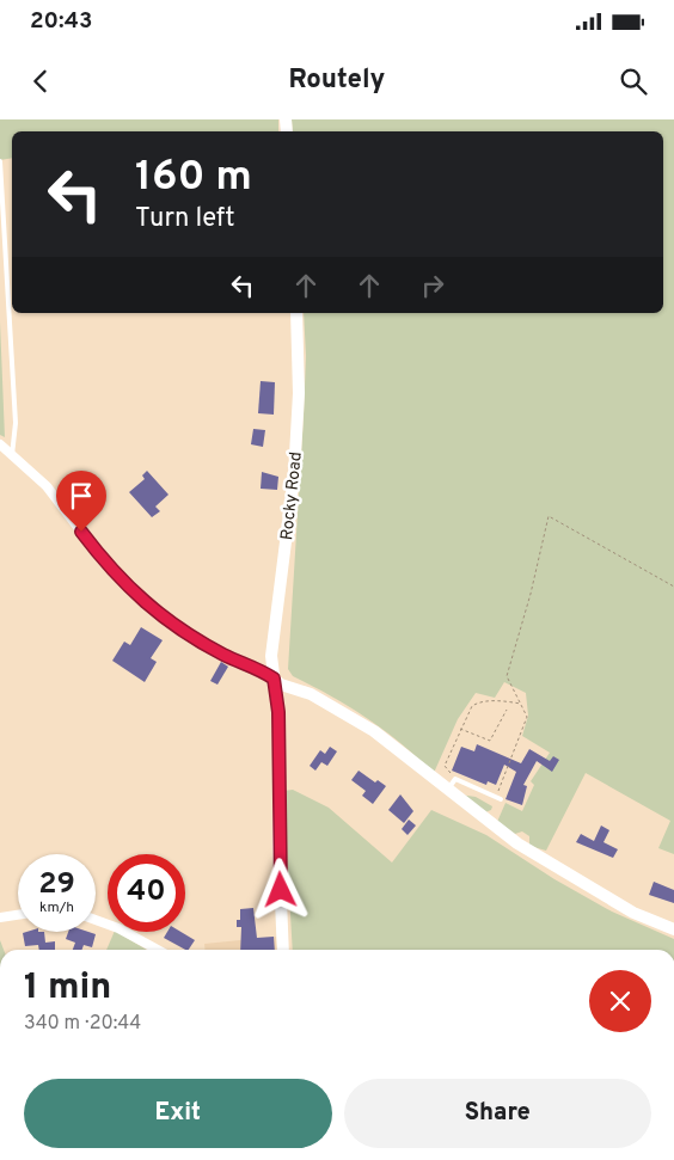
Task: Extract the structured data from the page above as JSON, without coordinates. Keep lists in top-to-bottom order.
{
  "streets": {
    "street": ["Rocky Road"]
  },
  "page": {
    "status": "20:43",
    "header": "Routely",
    "turn": ["160 m", "Turn left"],
    "speed": "29 km/h",
    "limit": "40",
    "heading": ["1 min", "340 m · 20:44"],
    "buttons": ["Exit", "Share"]
  }
}
